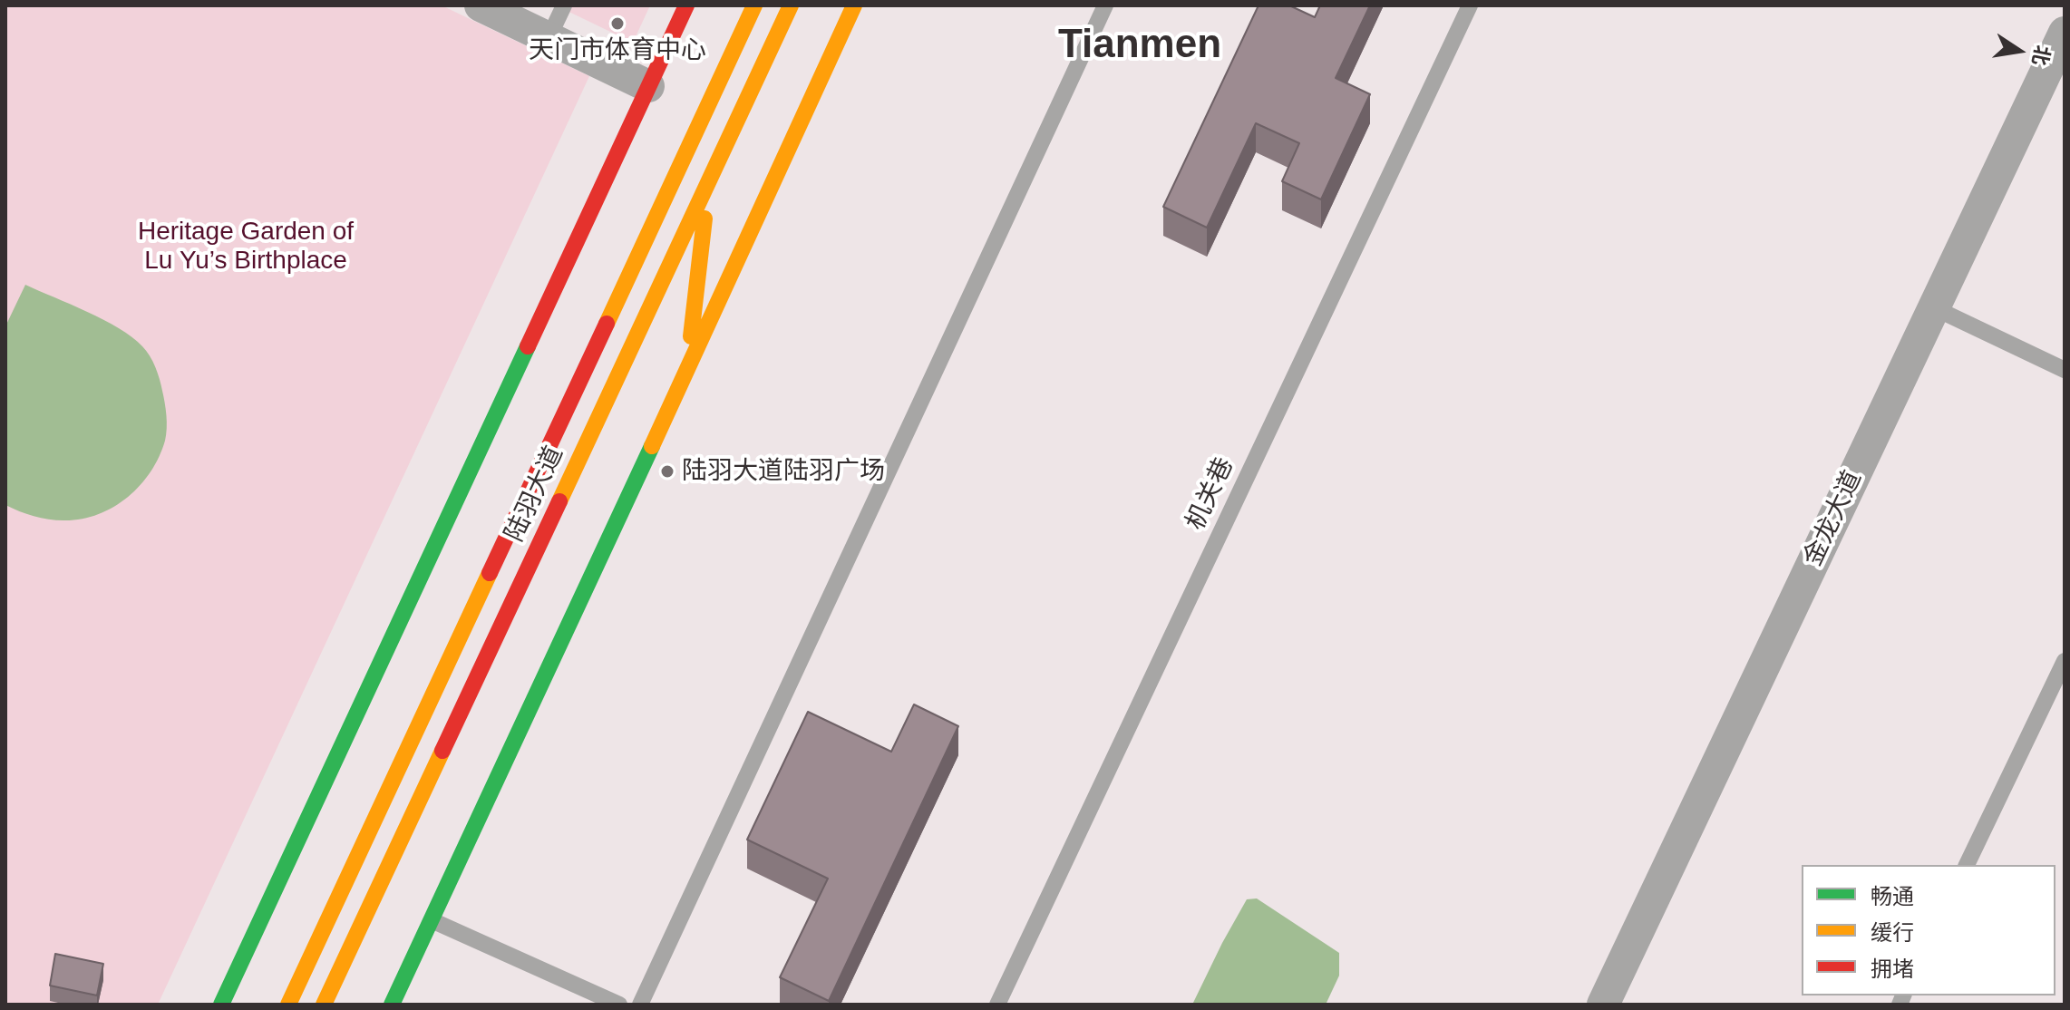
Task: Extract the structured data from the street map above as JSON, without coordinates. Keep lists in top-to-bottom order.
{
  "streets": {
    "main road": ["陆羽大道"],
    "street": ["金龙大道"],
    "lane": ["机关巷"]
  },
  "districts": ["Tianmen"],
  "parks": ["Heritage Garden of Lu Yu’s Birthplace"],
  "places": ["天门市体育中心", "陆羽大道陆羽广场"],
  "legend": ["畅通", "缓行", "拥堵"],
  "north": "right"
}
